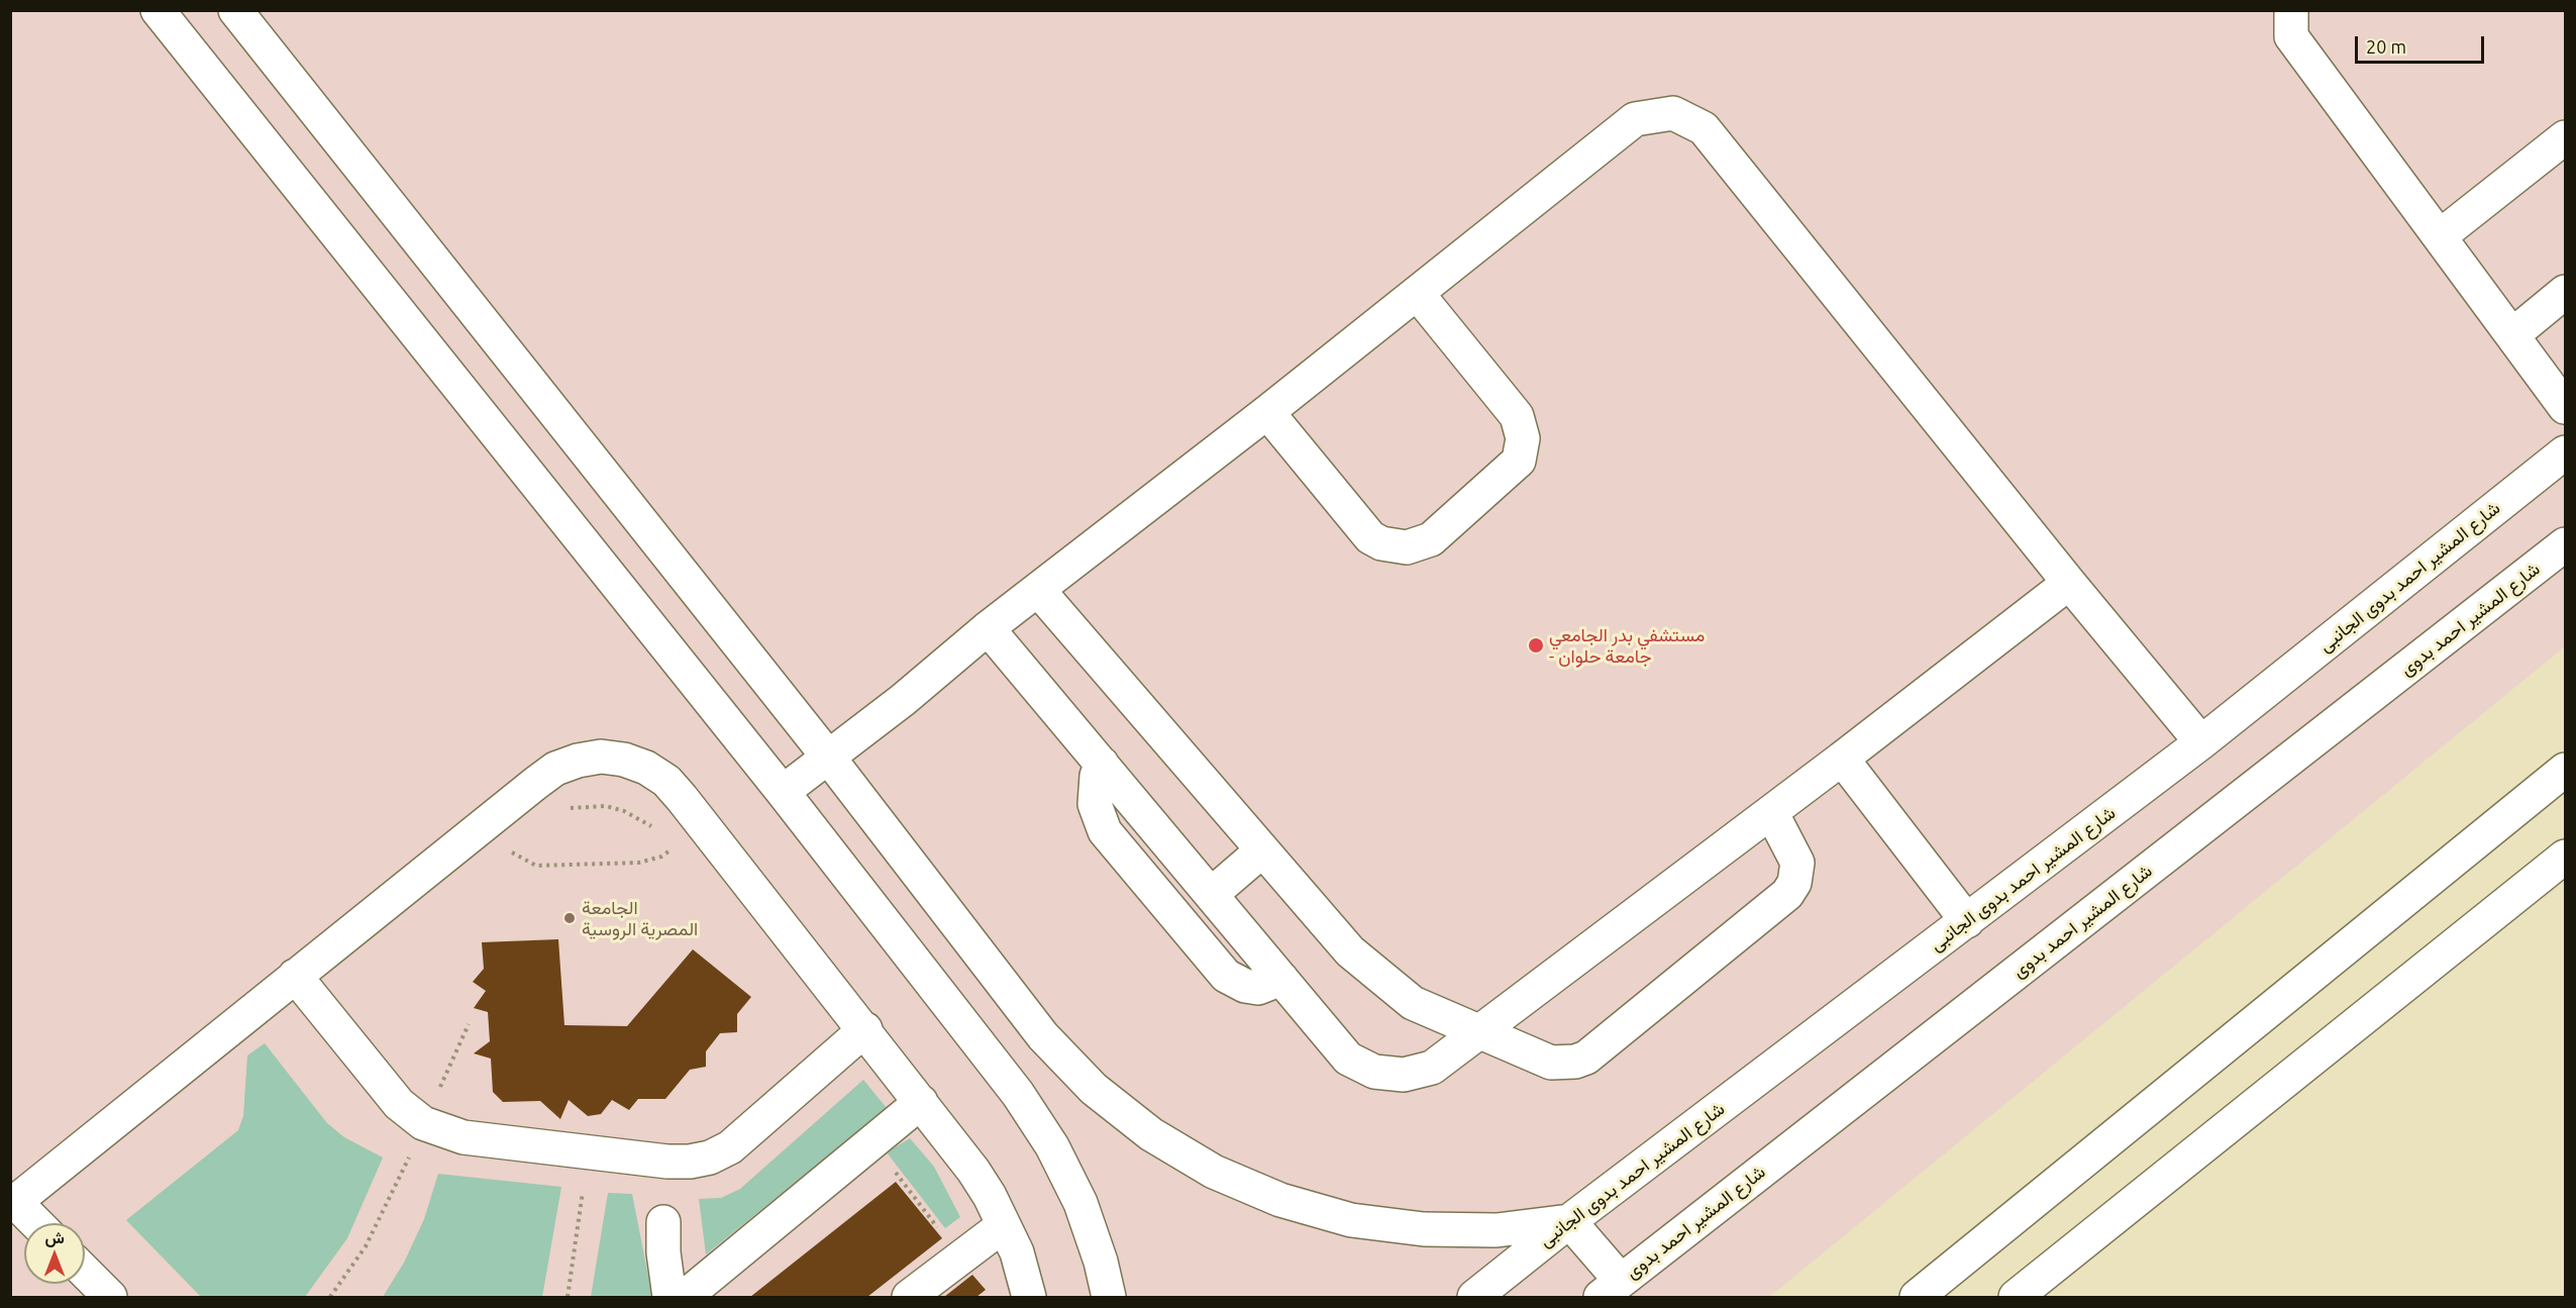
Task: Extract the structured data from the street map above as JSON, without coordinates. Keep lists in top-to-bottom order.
{
  "streets": {
    "street": ["شارع المشير احمد بدوى الجانبى", "شارع المشير احمد بدوى"]
  },
  "places": ["مستشفي بدر الجامعي - جامعة حلوان", "الجامعة المصرية الروسية"],
  "scale_bar": "20 m",
  "north": "top"
}
